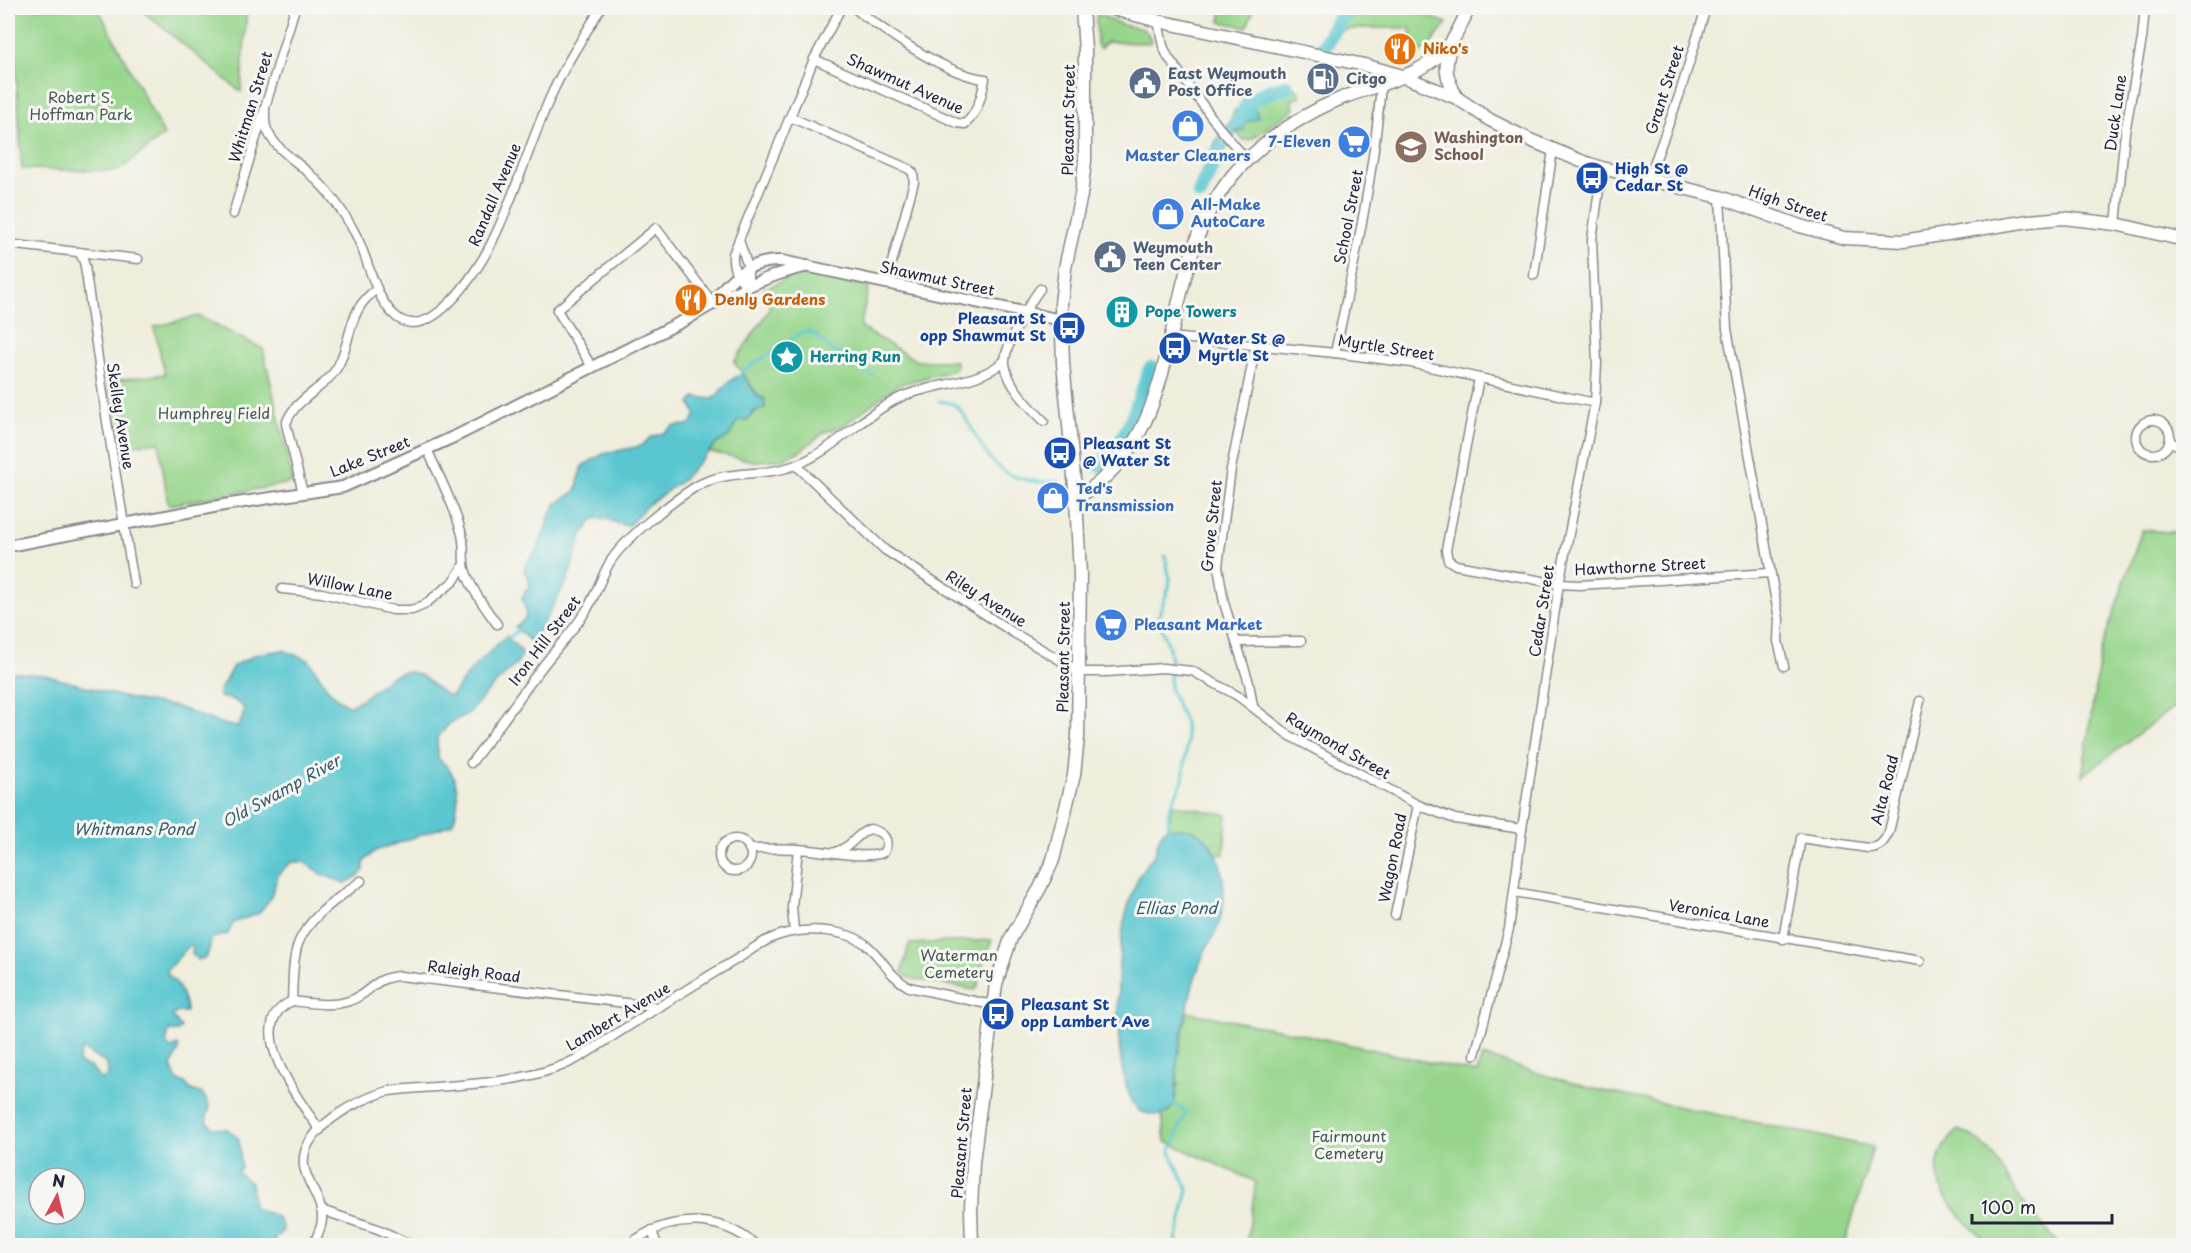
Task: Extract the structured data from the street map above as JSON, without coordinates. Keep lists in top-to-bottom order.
{
  "streets": {
    "main road": ["Pleasant Street", "High Street"],
    "street": [
      "Shawmut Avenue",
      "Grant Street",
      "Whitman Street",
      "Duck Lane",
      "Randall Avenue",
      "School Street",
      "Shawmut Street",
      "Myrtle Street",
      "Skelley Avenue",
      "Lake Street",
      "Grove Street",
      "Hawthorne Street",
      "Willow Lane",
      "Riley Avenue",
      "Cedar Street",
      "Iron Hill Street",
      "Raymond Street",
      "Alta Road",
      "Wagon Road",
      "Veronica Lane",
      "Raleigh Road",
      "Lambert Avenue"
    ]
  },
  "crossings": [
    ["Grant Street", "High Street"],
    ["Whitman Street", "Randall Avenue"],
    ["Duck Lane", "High Street"],
    ["Pleasant Street", "Shawmut Street"],
    ["Pleasant Street", "Riley Avenue"],
    ["Pleasant Street", "Raymond Street"],
    ["Pleasant Street", "Lambert Avenue"],
    ["High Street", "Cedar Street"],
    ["School Street", "Myrtle Street"],
    ["Shawmut Street", "Lake Street"],
    ["Myrtle Street", "Grove Street"],
    ["Myrtle Street", "Hawthorne Street"],
    ["Myrtle Street", "Cedar Street"],
    ["Skelley Avenue", "Lake Street"],
    ["Grove Street", "Raymond Street"],
    ["Hawthorne Street", "Cedar Street"],
    ["Riley Avenue", "Iron Hill Street"],
    ["Riley Avenue", "Raymond Street"],
    ["Cedar Street", "Raymond Street"],
    ["Cedar Street", "Veronica Lane"],
    ["Raymond Street", "Wagon Road"],
    ["Alta Road", "Veronica Lane"],
    ["Raleigh Road", "Lambert Avenue"]
  ],
  "water": ["Old Swamp River", "Whitmans Pond", "Ellias Pond"],
  "parks": [
    "Robert S. Hoffman Park",
    "Humphrey Field",
    "Waterman Cemetery",
    "Fairmount Cemetery"
  ],
  "places": {
    "restaurant": ["Niko's", "Denly Gardens"],
    "fuel station": ["Citgo"],
    "public building": ["East Weymouth Post Office", "Weymouth Teen Center"],
    "shop": ["Master Cleaners", "All-Make AutoCare", "Ted's Transmission"],
    "supermarket": ["7-Eleven", "Pleasant Market"],
    "school or university": ["Washington School"],
    "bus stop": [
      "High St @ Cedar St",
      "Pleasant St opp Shawmut St",
      "Water St @ Myrtle St",
      "Pleasant St @ Water St",
      "Pleasant St opp Lambert Ave"
    ],
    "building": ["Pope Towers"],
    "place": ["Herring Run"]
  },
  "scale_bar": "100 m",
  "north": "top"
}
